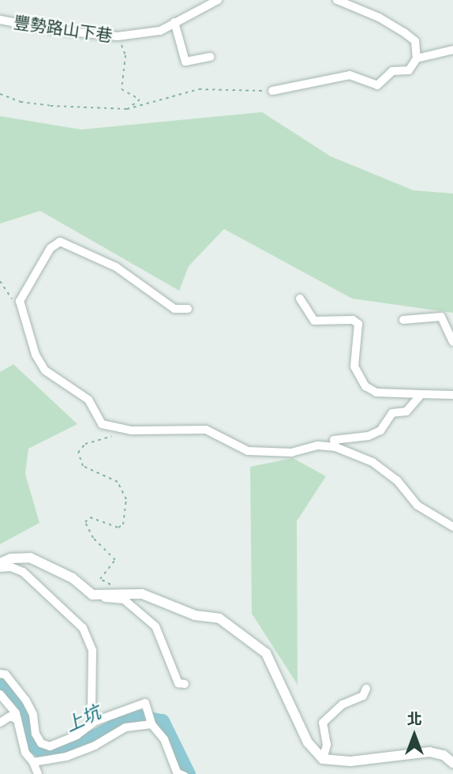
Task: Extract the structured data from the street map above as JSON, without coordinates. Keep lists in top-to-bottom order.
{
  "streets": {
    "street": ["豐勢路山下巷"]
  },
  "water": ["上坑"],
  "north": "top"
}
